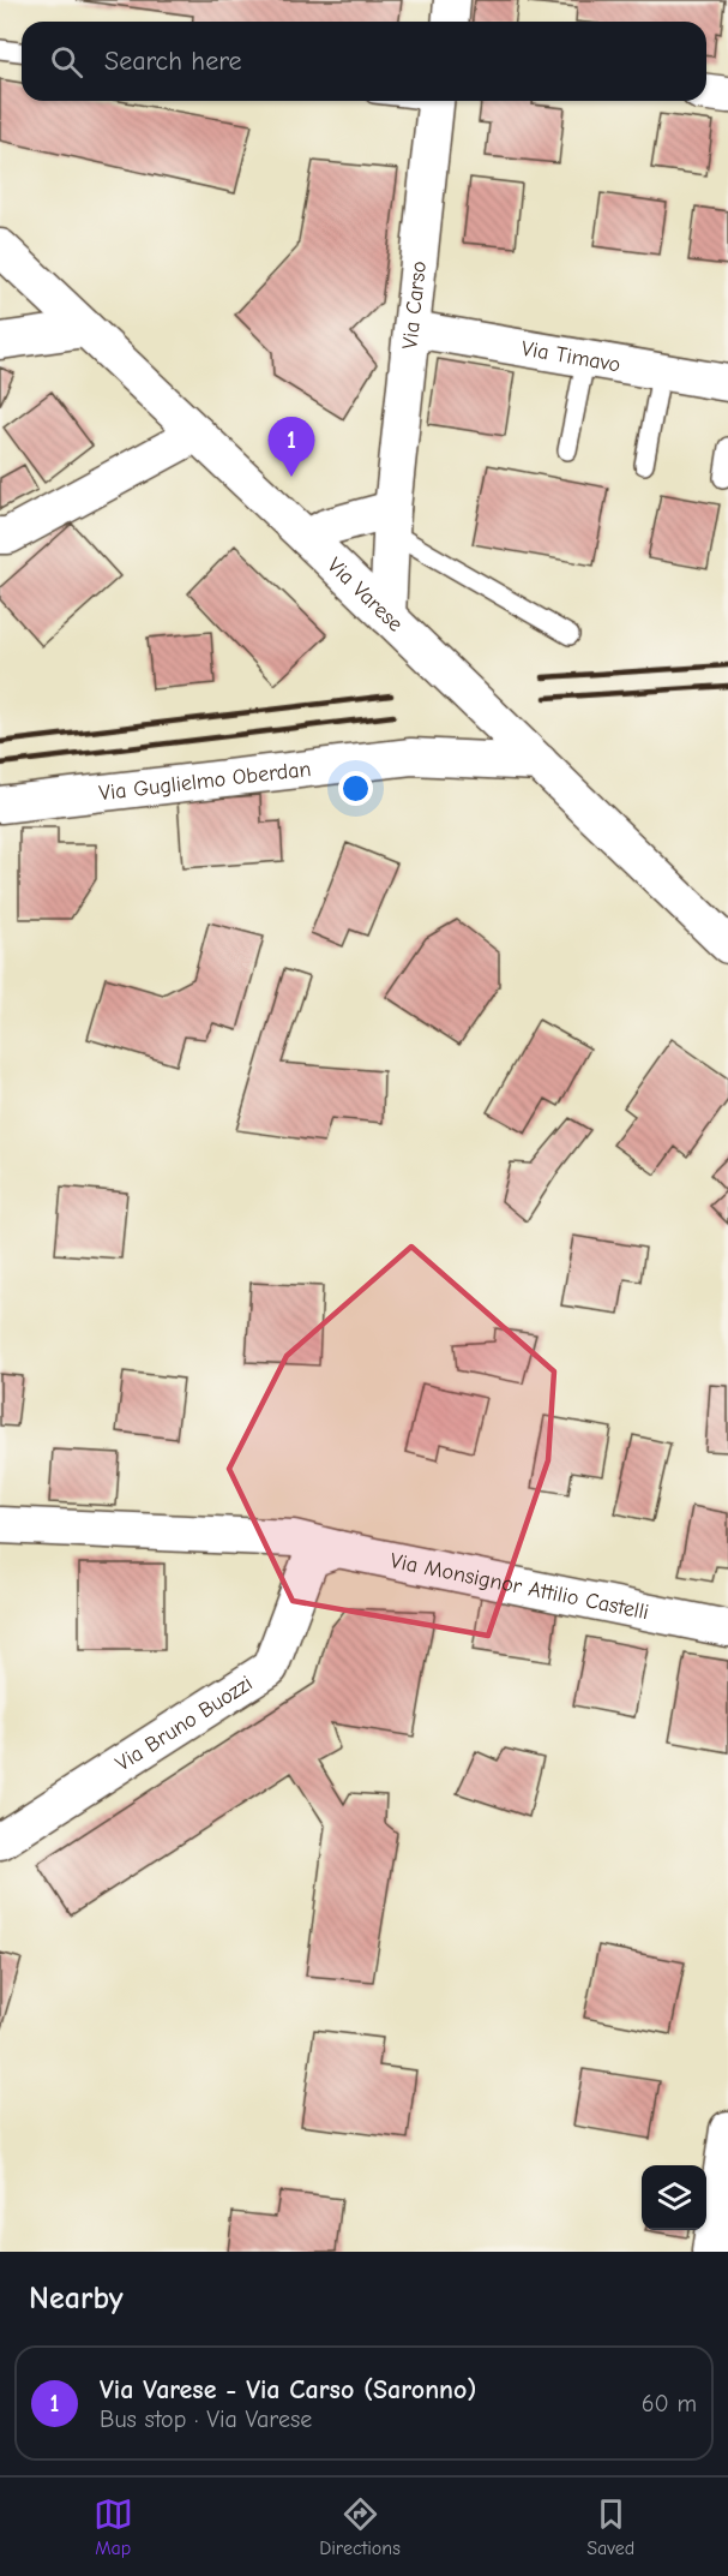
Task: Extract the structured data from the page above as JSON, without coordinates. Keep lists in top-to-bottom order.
{
  "streets": {
    "street": [
      "Via Carso",
      "Via Timavo",
      "Via Varese",
      "Via Guglielmo Oberdan",
      "Via Monsignor Attilio Castelli",
      "Via Bruno Buozzi"
    ]
  },
  "crossings": [
    ["Via Carso", "Via Timavo"],
    ["Via Carso", "Via Varese"],
    ["Via Varese", "Via Guglielmo Oberdan"],
    ["Via Monsignor Attilio Castelli", "Via Bruno Buozzi"]
  ],
  "page": {
    "search": "Search here",
    "pins": "1",
    "heading": "Nearby",
    "list": [
      {
        "mark": "1",
        "name": "Via Varese - Via Carso (Saronno)",
        "note": "Bus stop · Via Varese",
        "value": "60 m"
      }
    ],
    "nav": ["Map", "Directions", "Saved"]
  }
}
